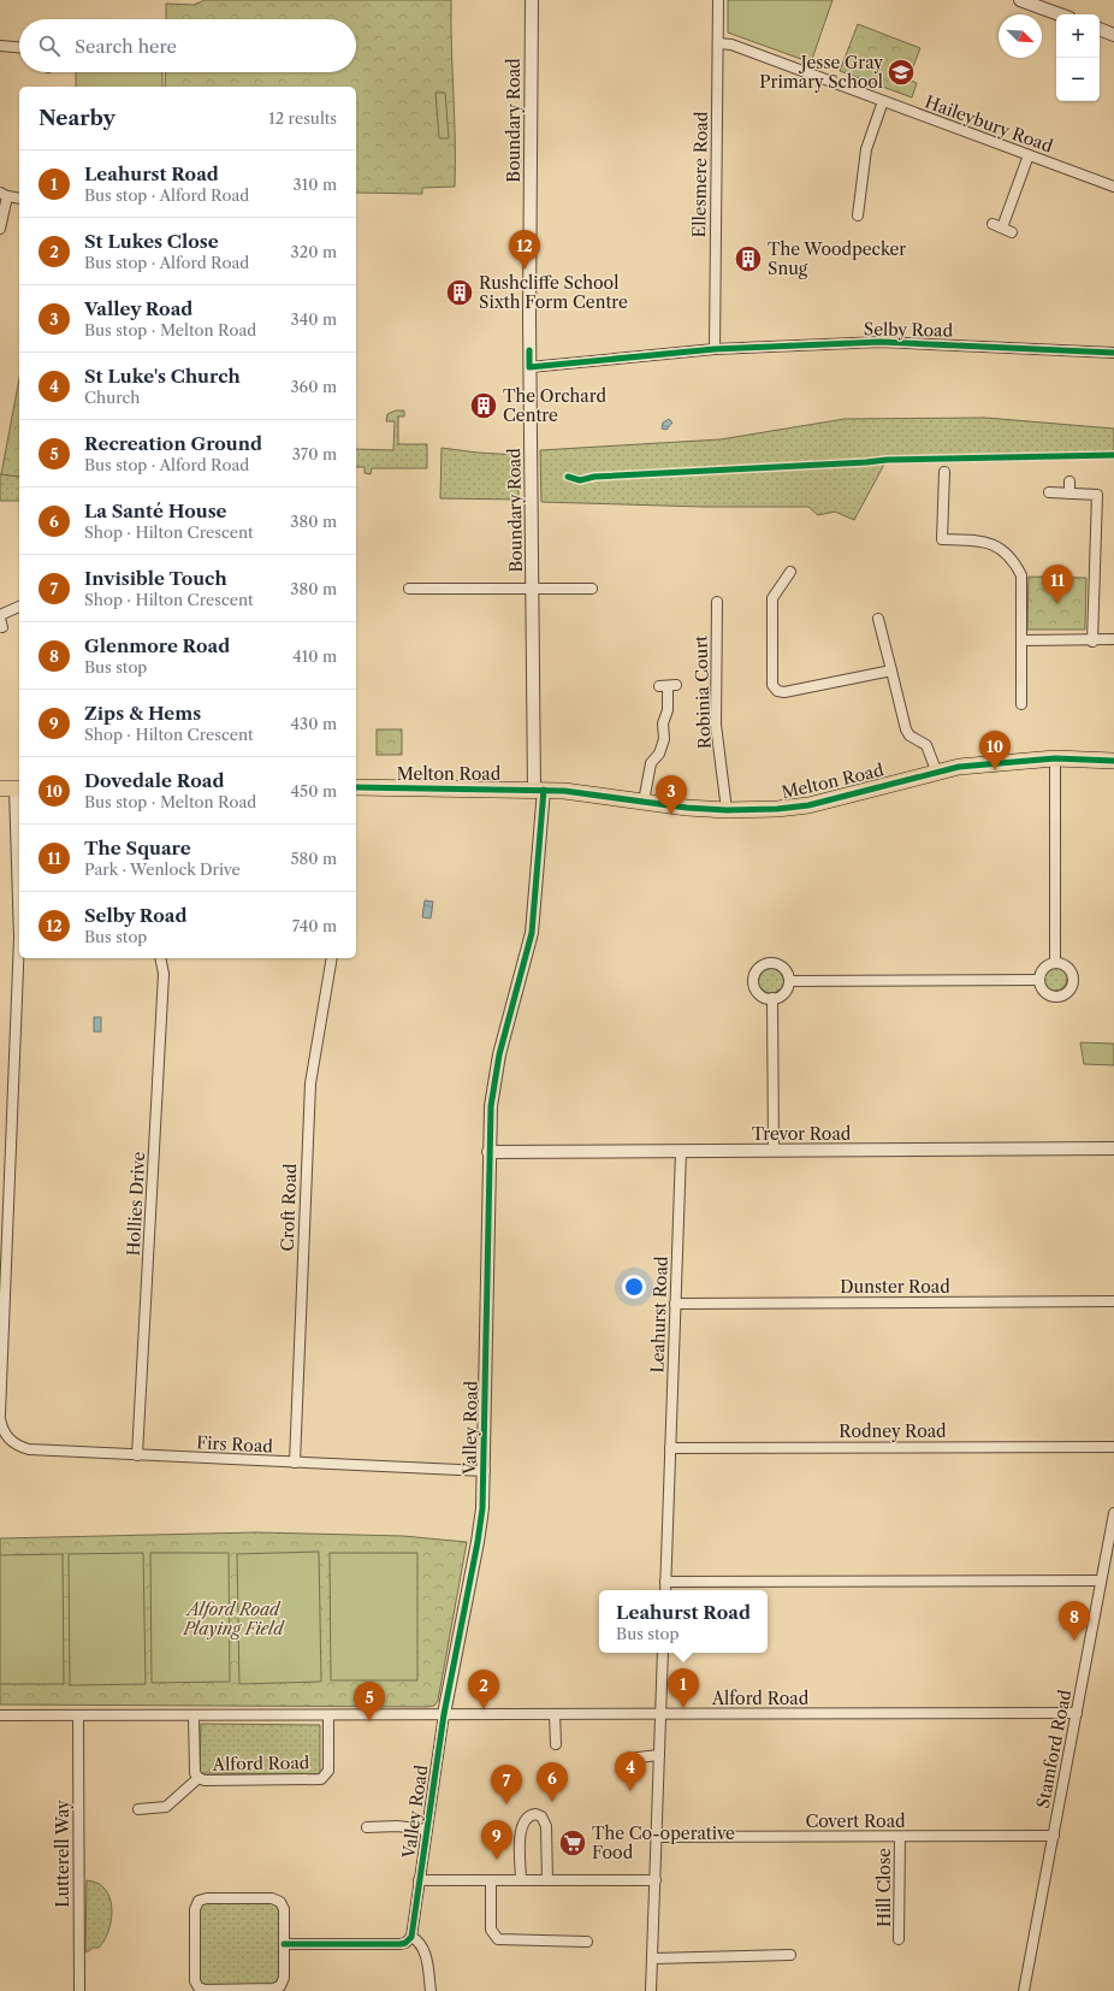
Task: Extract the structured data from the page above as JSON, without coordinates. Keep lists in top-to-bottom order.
{
  "streets": {
    "main road": ["Melton Road"],
    "street": [
      "Boundary Road",
      "Haileybury Road",
      "Ellesmere Road",
      "Selby Road",
      "Robinia Court",
      "Trevor Road",
      "Hollies Drive",
      "Croft Road",
      "Dunster Road",
      "Leahurst Road",
      "Valley Road",
      "Rodney Road",
      "Firs Road",
      "Alford Road",
      "Stamford Road",
      "Covert Road",
      "Lutterell Way",
      "Hill Close"
    ]
  },
  "crossings": [
    ["Boundary Road", "Selby Road"],
    ["Boundary Road", "Melton Road"],
    ["Boundary Road", "Valley Road"],
    ["Haileybury Road", "Ellesmere Road"],
    ["Ellesmere Road", "Selby Road"],
    ["Robinia Court", "Melton Road"],
    ["Melton Road", "Valley Road"],
    ["Trevor Road", "Leahurst Road"],
    ["Trevor Road", "Valley Road"],
    ["Hollies Drive", "Firs Road"],
    ["Croft Road", "Firs Road"],
    ["Dunster Road", "Leahurst Road"],
    ["Leahurst Road", "Rodney Road"],
    ["Valley Road", "Firs Road"],
    ["Valley Road", "Alford Road"],
    ["Alford Road", "Stamford Road"],
    ["Alford Road", "Lutterell Way"],
    ["Stamford Road", "Covert Road"],
    ["Covert Road", "Hill Close"]
  ],
  "parks": ["Alford Road Playing Field"],
  "places": {
    "school or university": ["Jesse Gray Primary School"],
    "building": ["The Woodpecker Snug", "Rushcliffe School Sixth Form Centre", "The Orchard Centre"],
    "supermarket": ["The Co-operative Food"]
  },
  "north": "bottom right",
  "page": {
    "map_buttons": ["+", "−"],
    "search": "Search here",
    "heading": ["Nearby", "12 results"],
    "list": [
      {
        "mark": "1",
        "name": "Leahurst Road",
        "note": "Bus stop · Alford Road",
        "value": "310 m"
      },
      {
        "mark": "2",
        "name": "St Lukes Close",
        "note": "Bus stop · Alford Road",
        "value": "320 m"
      },
      {
        "mark": "3",
        "name": "Valley Road",
        "note": "Bus stop · Melton Road",
        "value": "340 m"
      },
      {
        "mark": "4",
        "name": "St Luke's Church",
        "note": "Church",
        "value": "360 m"
      },
      {
        "mark": "5",
        "name": "Recreation Ground",
        "note": "Bus stop · Alford Road",
        "value": "370 m"
      },
      {
        "mark": "6",
        "name": "La Santé House",
        "note": "Shop · Hilton Crescent",
        "value": "380 m"
      },
      {
        "mark": "7",
        "name": "Invisible Touch",
        "note": "Shop · Hilton Crescent",
        "value": "380 m"
      },
      {
        "mark": "8",
        "name": "Glenmore Road",
        "note": "Bus stop",
        "value": "410 m"
      },
      {
        "mark": "9",
        "name": "Zips & Hems",
        "note": "Shop · Hilton Crescent",
        "value": "430 m"
      },
      {
        "mark": "10",
        "name": "Dovedale Road",
        "note": "Bus stop · Melton Road",
        "value": "450 m"
      },
      {
        "mark": "11",
        "name": "The Square",
        "note": "Park · Wenlock Drive",
        "value": "580 m"
      },
      {
        "mark": "12",
        "name": "Selby Road",
        "note": "Bus stop",
        "value": "740 m"
      }
    ],
    "pins": [
      "12",
      "11",
      "10",
      "3",
      "8",
      "1",
      "2",
      "5",
      "4",
      "6",
      "7",
      "9"
    ],
    "popup": ["Leahurst Road", "Bus stop"]
  }
}
